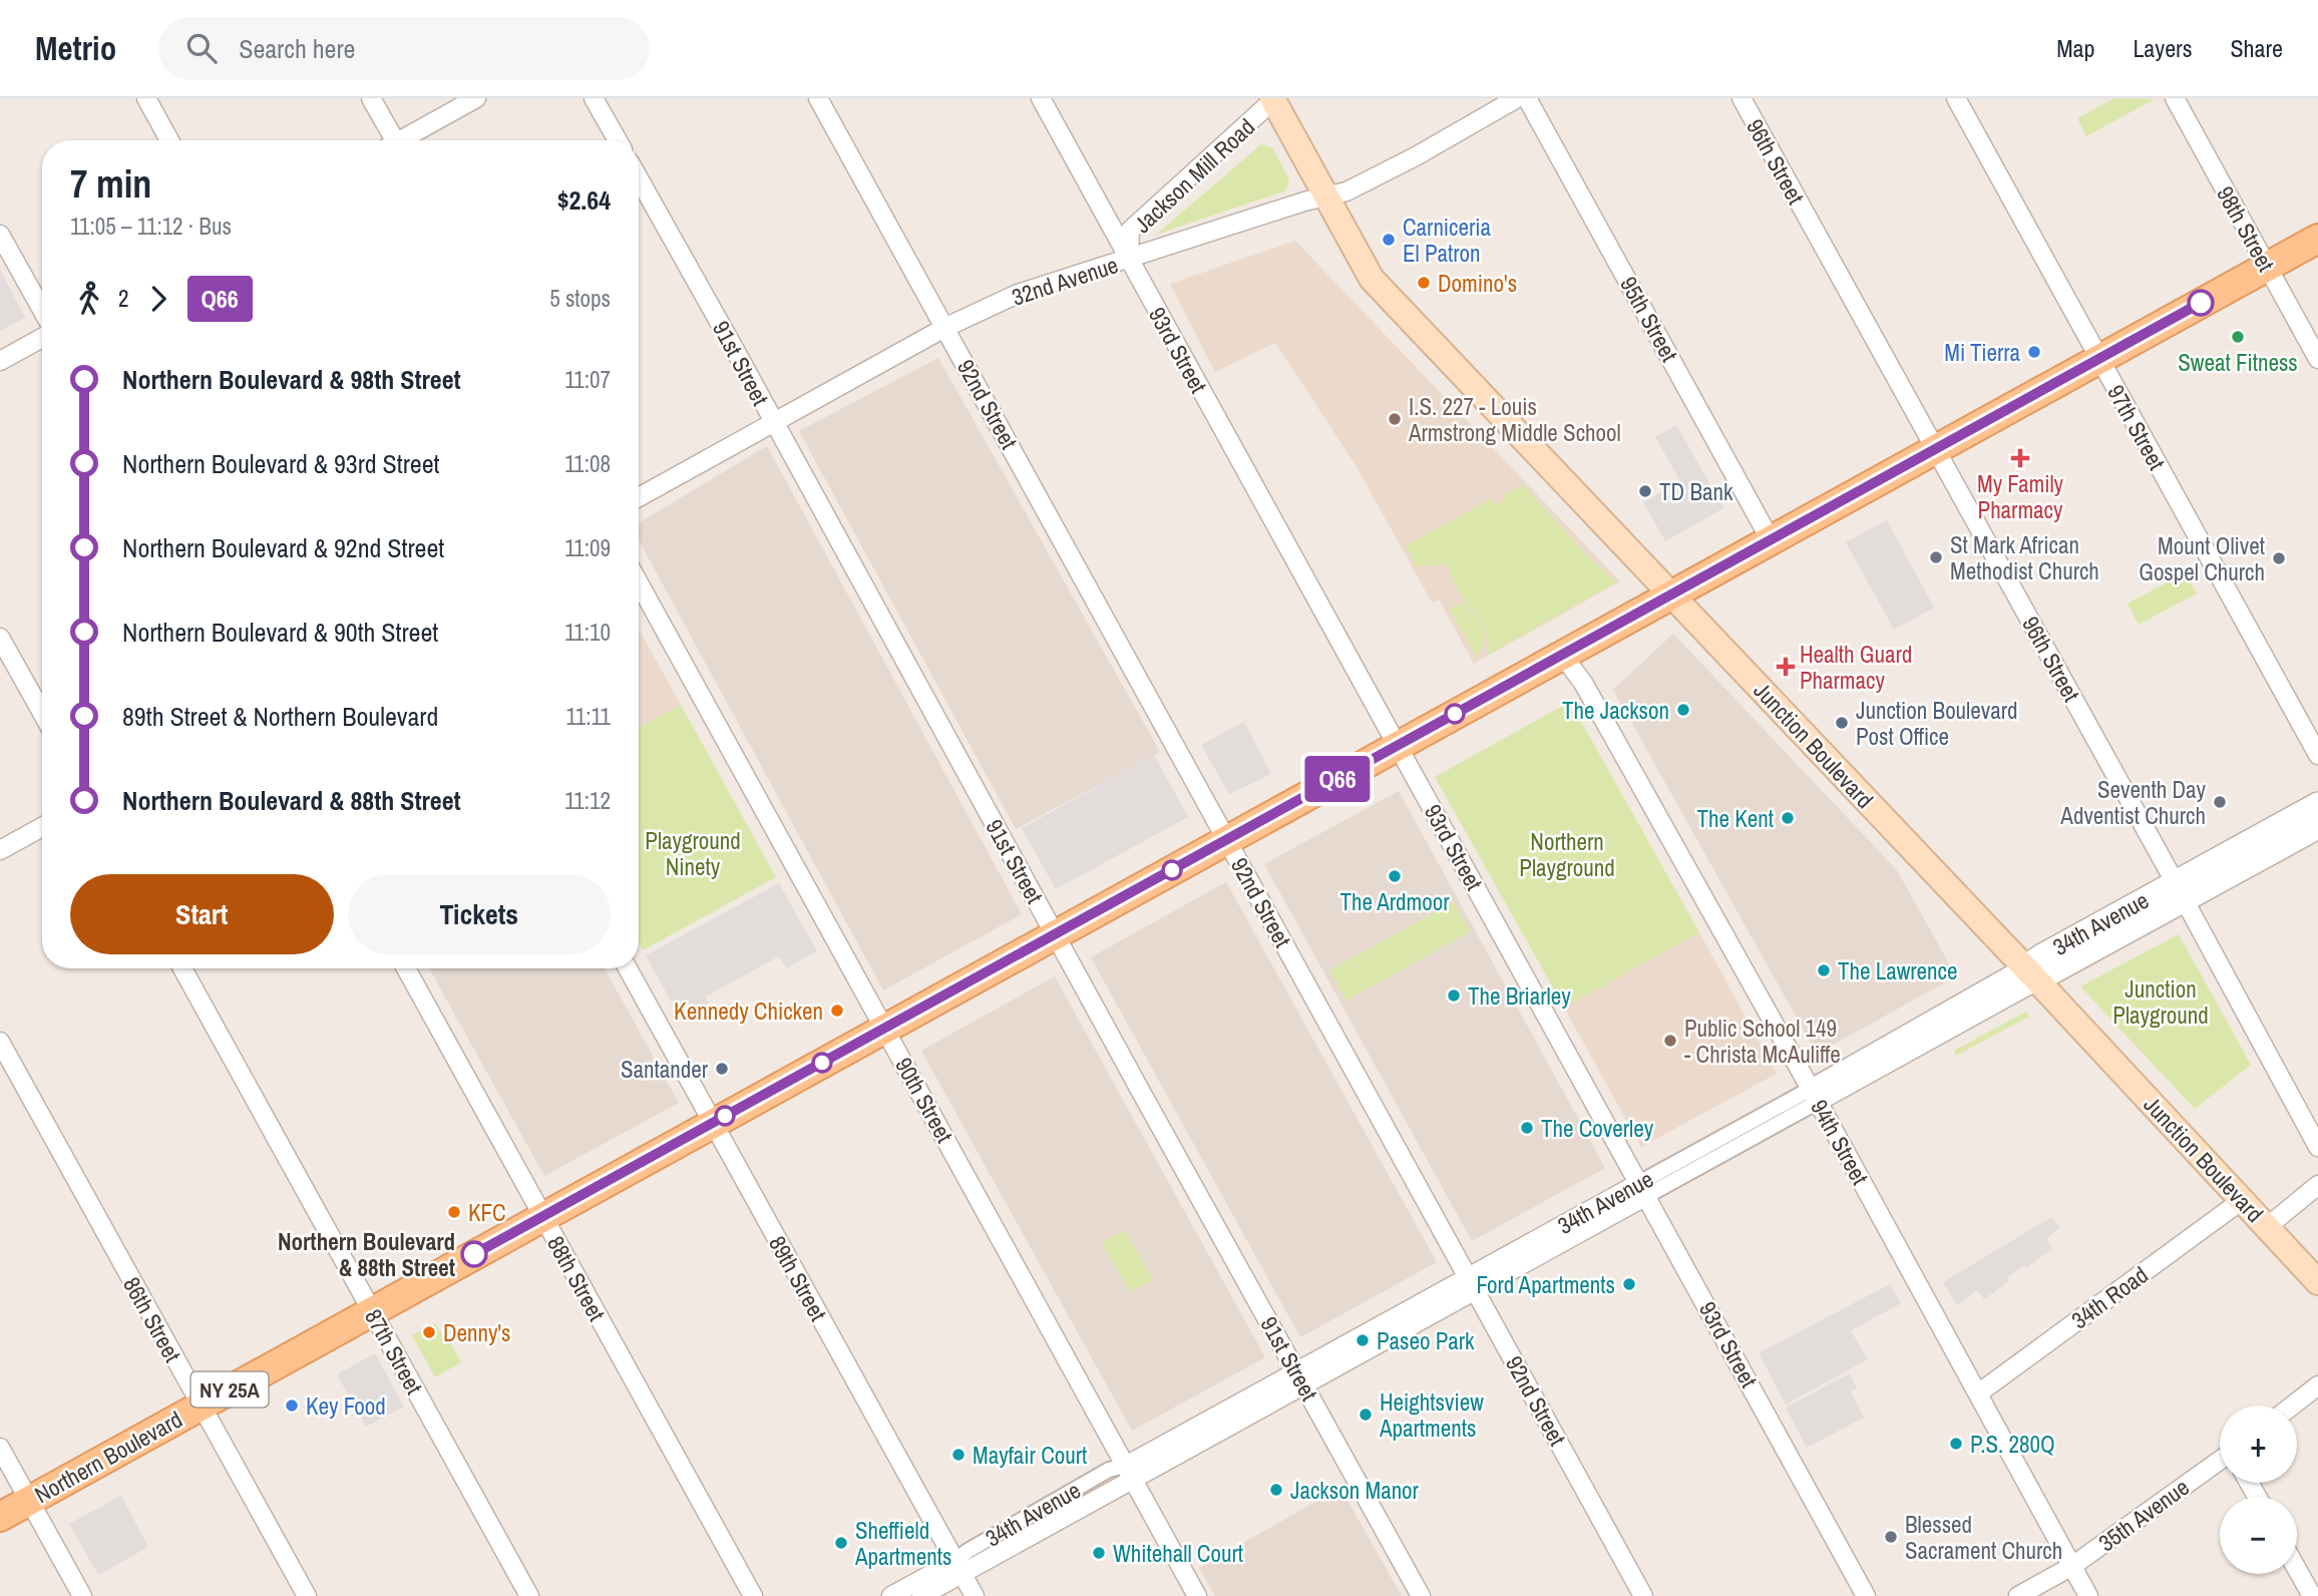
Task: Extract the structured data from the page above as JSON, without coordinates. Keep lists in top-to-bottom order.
{
  "streets": {
    "main road": ["Junction Boulevard", "NY 25A", "Northern Boulevard"],
    "street": [
      "96th Street",
      "Jackson Mill Road",
      "98th Street",
      "32nd Avenue",
      "95th Street",
      "93rd Street",
      "91st Street",
      "92nd Street",
      "97th Street",
      "34th Avenue",
      "90th Street",
      "94th Street",
      "88th Street",
      "89th Street",
      "34th Road",
      "86th Street",
      "87th Street",
      "35th Avenue"
    ]
  },
  "crossings": [
    ["96th Street", "34th Avenue"],
    ["96th Street", "Northern Boulevard"],
    ["Jackson Mill Road", "32nd Avenue"],
    ["Jackson Mill Road", "93rd Street"],
    ["98th Street", "Northern Boulevard"],
    ["32nd Avenue", "93rd Street"],
    ["32nd Avenue", "91st Street"],
    ["32nd Avenue", "92nd Street"],
    ["32nd Avenue", "Junction Boulevard"],
    ["95th Street", "Northern Boulevard"],
    ["93rd Street", "34th Avenue"],
    ["93rd Street", "Northern Boulevard"],
    ["91st Street", "34th Avenue"],
    ["91st Street", "Northern Boulevard"],
    ["92nd Street", "34th Avenue"],
    ["92nd Street", "Northern Boulevard"],
    ["97th Street", "Northern Boulevard"],
    ["Junction Boulevard", "34th Avenue"],
    ["Junction Boulevard", "34th Road"],
    ["Junction Boulevard", "Northern Boulevard"],
    ["34th Avenue", "90th Street"],
    ["34th Avenue", "94th Street"],
    ["34th Avenue", "89th Street"],
    ["90th Street", "Northern Boulevard"],
    ["94th Street", "34th Road"],
    ["94th Street", "Northern Boulevard"],
    ["94th Street", "35th Avenue"],
    ["88th Street", "Northern Boulevard"],
    ["89th Street", "Northern Boulevard"],
    ["86th Street", "Northern Boulevard"],
    ["87th Street", "Northern Boulevard"]
  ],
  "parks": ["Playground Ninety", "Northern Playground", "Junction Playground"],
  "places": {
    "other": [
      "Carniceria El Patron",
      "Domino's",
      "Sweat Fitness",
      "Mi Tierra",
      "I.S. 227 - Louis Armstrong Middle School",
      "TD Bank",
      "St Mark African Methodist Church",
      "Mount Olivet Gospel Church",
      "The Jackson",
      "Junction Boulevard Post Office",
      "Seventh Day Adventist Church",
      "The Kent",
      "The Ardmoor",
      "The Lawrence",
      "The Briarley",
      "Kennedy Chicken",
      "Public School 149 - Christa McAuliffe",
      "Santander",
      "The Coverley",
      "KFC",
      "Northern Boulevard & 88th Street",
      "Ford Apartments",
      "Denny's",
      "Paseo Park",
      "Key Food",
      "Heightsview Apartments",
      "P.S. 280Q",
      "Mayfair Court",
      "Jackson Manor",
      "Blessed Sacrament Church",
      "Sheffield Apartments",
      "Whitehall Court"
    ],
    "health": ["My Family Pharmacy", "Health Guard Pharmacy"]
  },
  "lines": ["bus line Q66"],
  "page": {
    "header": "Metrio",
    "search": "Search here",
    "nav": ["Map", "Layers", "Share"],
    "on_map": "Q66",
    "heading": ["7 min", "11:05 – 11:12 · Bus", "$2.64"],
    "legs": ["2", "Q66", "5 stops"],
    "list": [
      {
        "name": "Northern Boulevard & 98th Street",
        "value": "11:07"
      },
      {
        "name": "Northern Boulevard & 93rd Street",
        "value": "11:08"
      },
      {
        "name": "Northern Boulevard & 92nd Street",
        "value": "11:09"
      },
      {
        "name": "Northern Boulevard & 90th Street",
        "value": "11:10"
      },
      {
        "name": "89th Street & Northern Boulevard",
        "value": "11:11"
      },
      {
        "name": "Northern Boulevard & 88th Street",
        "value": "11:12"
      }
    ],
    "buttons": ["Start", "Tickets"],
    "map_buttons": ["+", "−"]
  }
}
